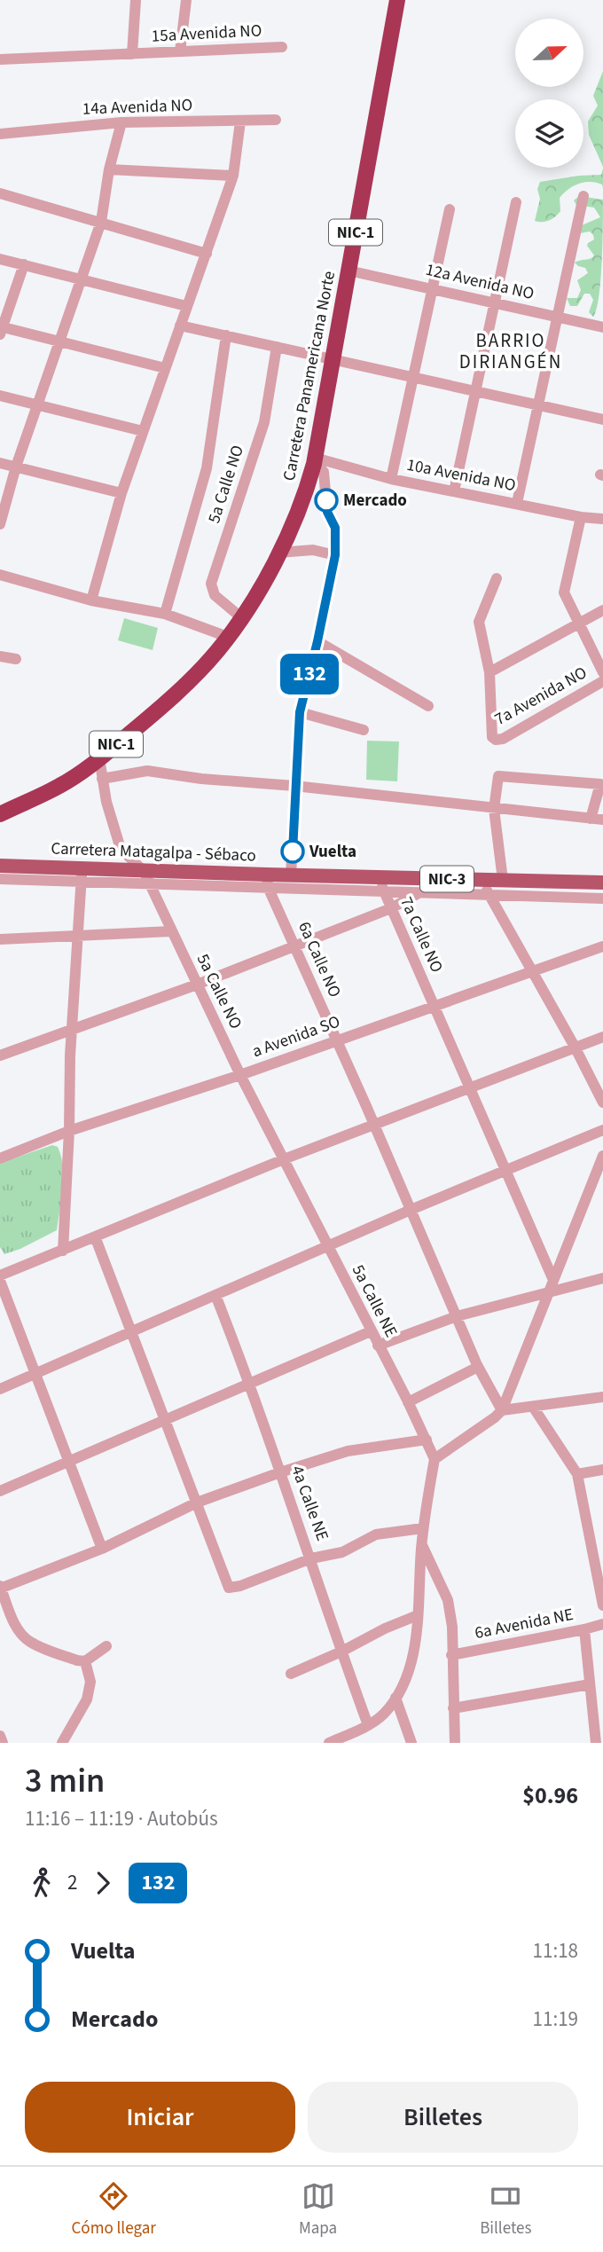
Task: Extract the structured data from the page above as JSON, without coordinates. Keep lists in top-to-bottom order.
{
  "streets": {
    "highway": ["NIC-1", "Carretera Panamericana Norte"],
    "main road": ["Carretera Matagalpa - Sébaco", "NIC-3"],
    "street": [
      "15a Avenida NO",
      "14a Avenida NO",
      "12a Avenida NO",
      "10a Avenida NO",
      "5a Calle NO",
      "7a Avenida NO",
      "7a Calle NO",
      "6a Calle NO",
      "a Avenida SO",
      "5a Calle NE",
      "4a Calle NE",
      "6a Avenida NE"
    ]
  },
  "crossings": [
    ["12a Avenida NO", "Carretera Panamericana Norte"],
    ["Carretera Panamericana Norte", "10a Avenida NO"],
    ["Carretera Panamericana Norte", "5a Calle NO"],
    ["5a Calle NO", "Carretera Matagalpa - Sébaco"],
    ["5a Calle NO", "a Avenida SO"],
    ["5a Calle NO", "5a Calle NE"],
    ["Carretera Matagalpa - Sébaco", "7a Calle NO"],
    ["Carretera Matagalpa - Sébaco", "6a Calle NO"],
    ["7a Calle NO", "a Avenida SO"],
    ["6a Calle NO", "a Avenida SO"]
  ],
  "districts": ["BARRIO DIRIANGÉN"],
  "places": ["Mercado", "Vuelta"],
  "lines": ["bus line 132"],
  "north": "right",
  "page": {
    "on_map": "132",
    "heading": ["3 min", "11:16 – 11:19 · Autobús", "$0.96"],
    "legs": ["2", "132"],
    "list": [
      {
        "name": "Vuelta",
        "value": "11:18"
      },
      {
        "name": "Mercado",
        "value": "11:19"
      }
    ],
    "buttons": ["Iniciar", "Billetes"],
    "tabs": ["Cómo llegar", "Mapa", "Billetes"]
  }
}
